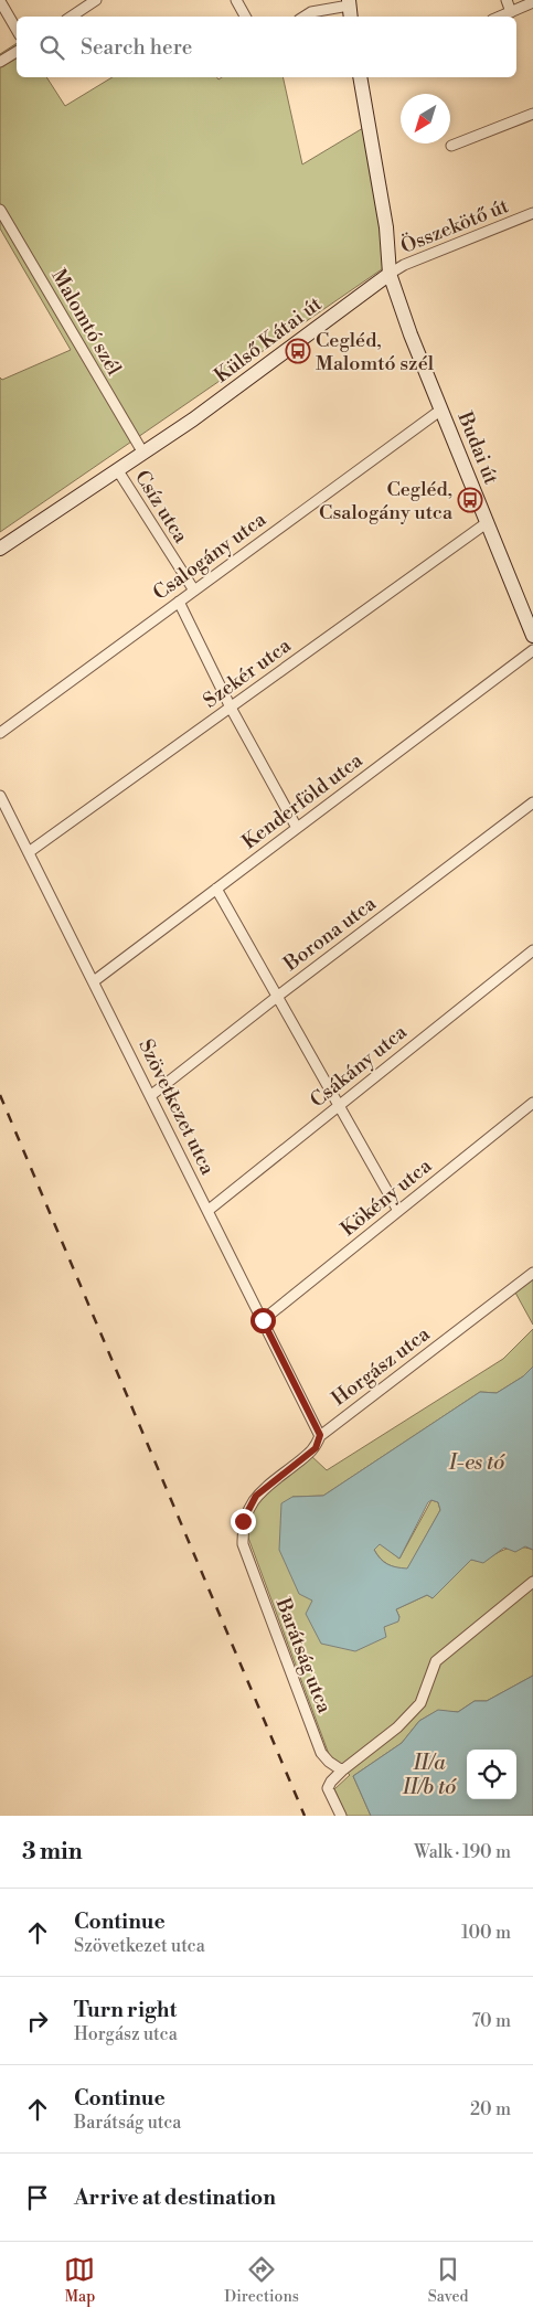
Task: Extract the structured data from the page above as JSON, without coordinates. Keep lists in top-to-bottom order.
{
  "streets": {
    "main road": ["Külső Kátai út", "Budai út"],
    "street": [
      "Összekötő út",
      "Malomtó szél",
      "Csíz utca",
      "Csalogány utca",
      "Szekér utca",
      "Kenderföld utca",
      "Borona utca",
      "Csákány utca",
      "Szövetkezet utca",
      "Kökény utca",
      "Horgász utca",
      "Barátság utca"
    ]
  },
  "crossings": [
    ["Összekötő út", "Külső Kátai út"],
    ["Összekötő út", "Budai út"],
    ["Malomtó szél", "Külső Kátai út"],
    ["Külső Kátai út", "Budai út"],
    ["Külső Kátai út", "Csíz utca"],
    ["Budai út", "Csalogány utca"],
    ["Budai út", "Szekér utca"],
    ["Csíz utca", "Csalogány utca"],
    ["Szekér utca", "Szövetkezet utca"],
    ["Kenderföld utca", "Szövetkezet utca"],
    ["Borona utca", "Szövetkezet utca"],
    ["Csákány utca", "Szövetkezet utca"],
    ["Szövetkezet utca", "Kökény utca"],
    ["Szövetkezet utca", "Horgász utca"],
    ["Horgász utca", "Barátság utca"]
  ],
  "water": ["I-es tó", "II/a II/b tó"],
  "places": {
    "bus stop": ["Cegléd, Malomtó szél", "Cegléd, Csalogány utca"]
  },
  "north": "bottom left",
  "page": {
    "search": "Search here",
    "heading": ["3 min", "Walk · 190 m"],
    "list": [
      ["Continue", "Szövetkezet utca", "100 m"],
      ["Turn right", "Horgász utca", "70 m"],
      ["Continue", "Barátság utca", "20 m"],
      "Arrive at destination"
    ],
    "nav": ["Map", "Directions", "Saved"]
  }
}
